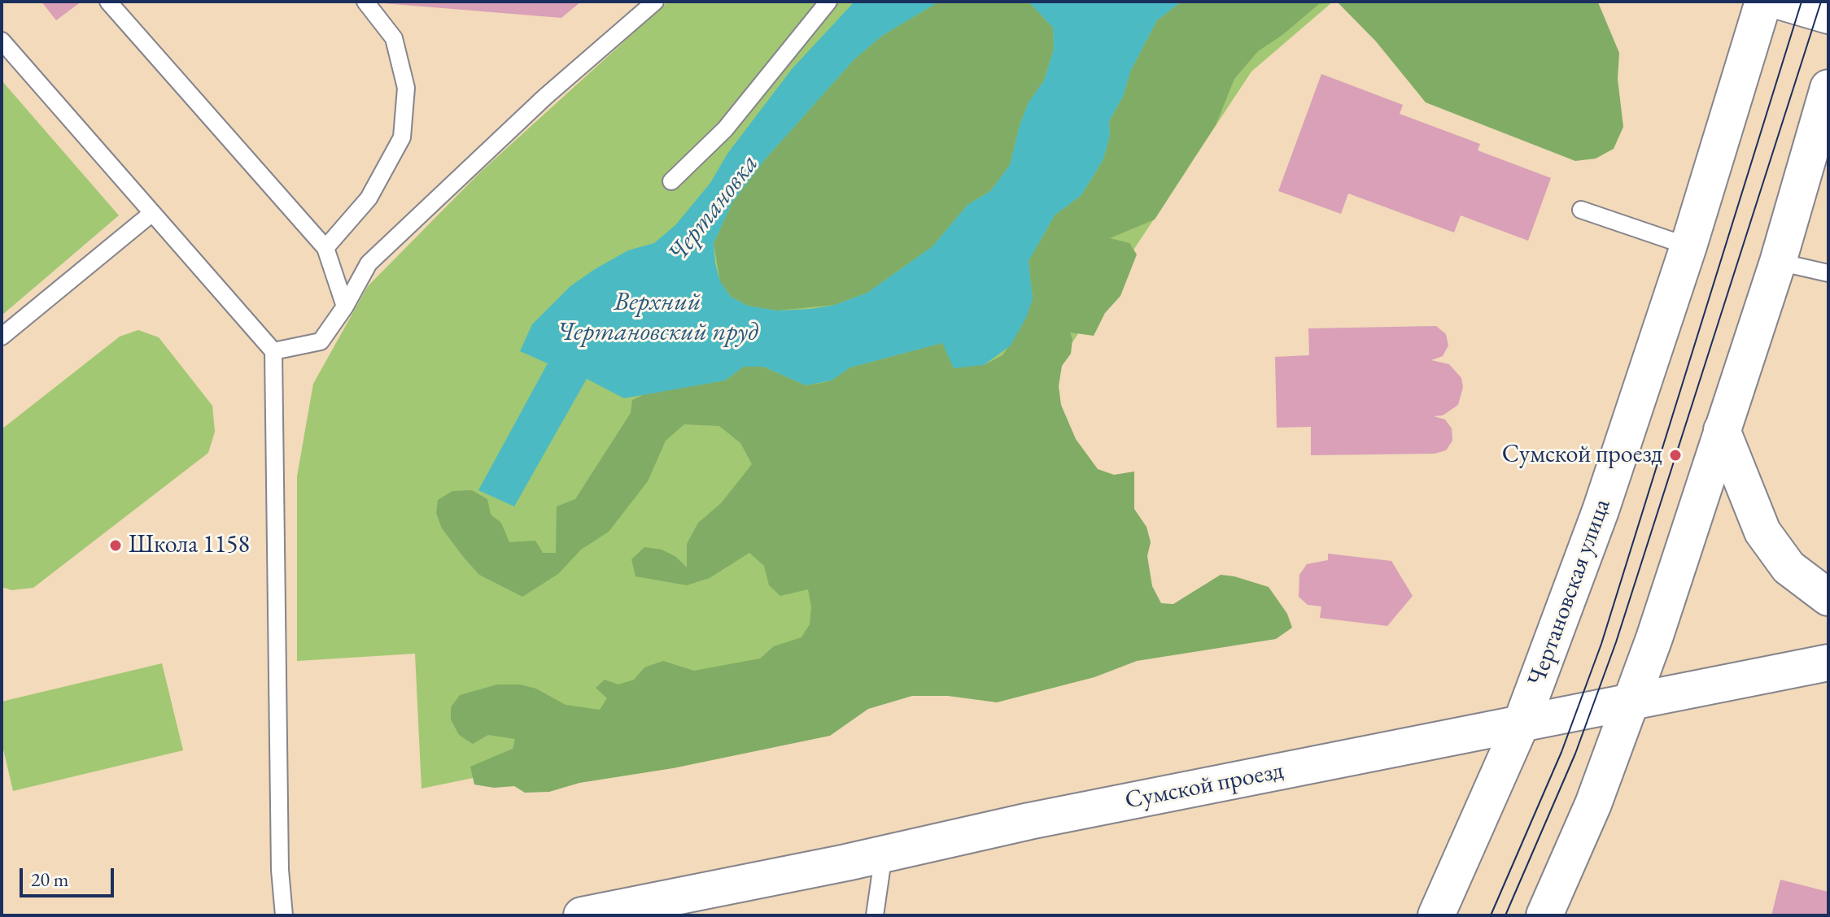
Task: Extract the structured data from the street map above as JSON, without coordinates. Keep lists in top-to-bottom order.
{
  "streets": {
    "main road": ["Чертановская улица", "Сумской проезд"]
  },
  "crossings": [
    ["Чертановская улица", "Сумской проезд"]
  ],
  "water": ["Чертановка", "Верхний Чертановский пруд"],
  "places": ["Сумской проезд", "Школа 1158"],
  "scale_bar": "20 m"
}
